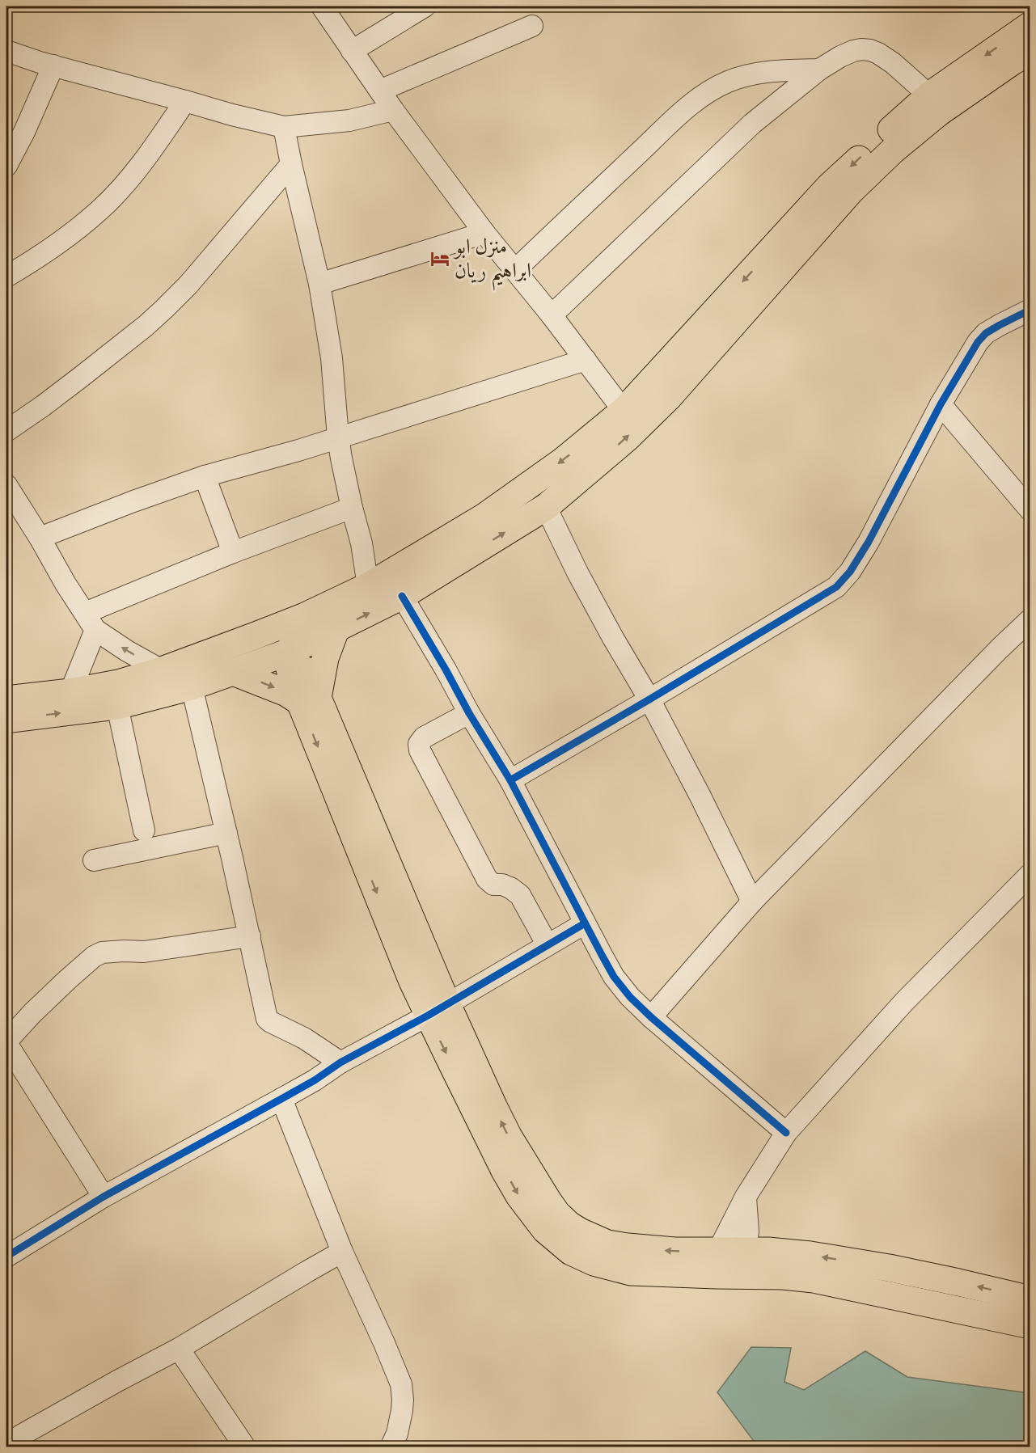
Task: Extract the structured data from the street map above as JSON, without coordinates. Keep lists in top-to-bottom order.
{
  "places": {
    "hotel": ["منزل ابو ابراهيم ريان"]
  }
}
